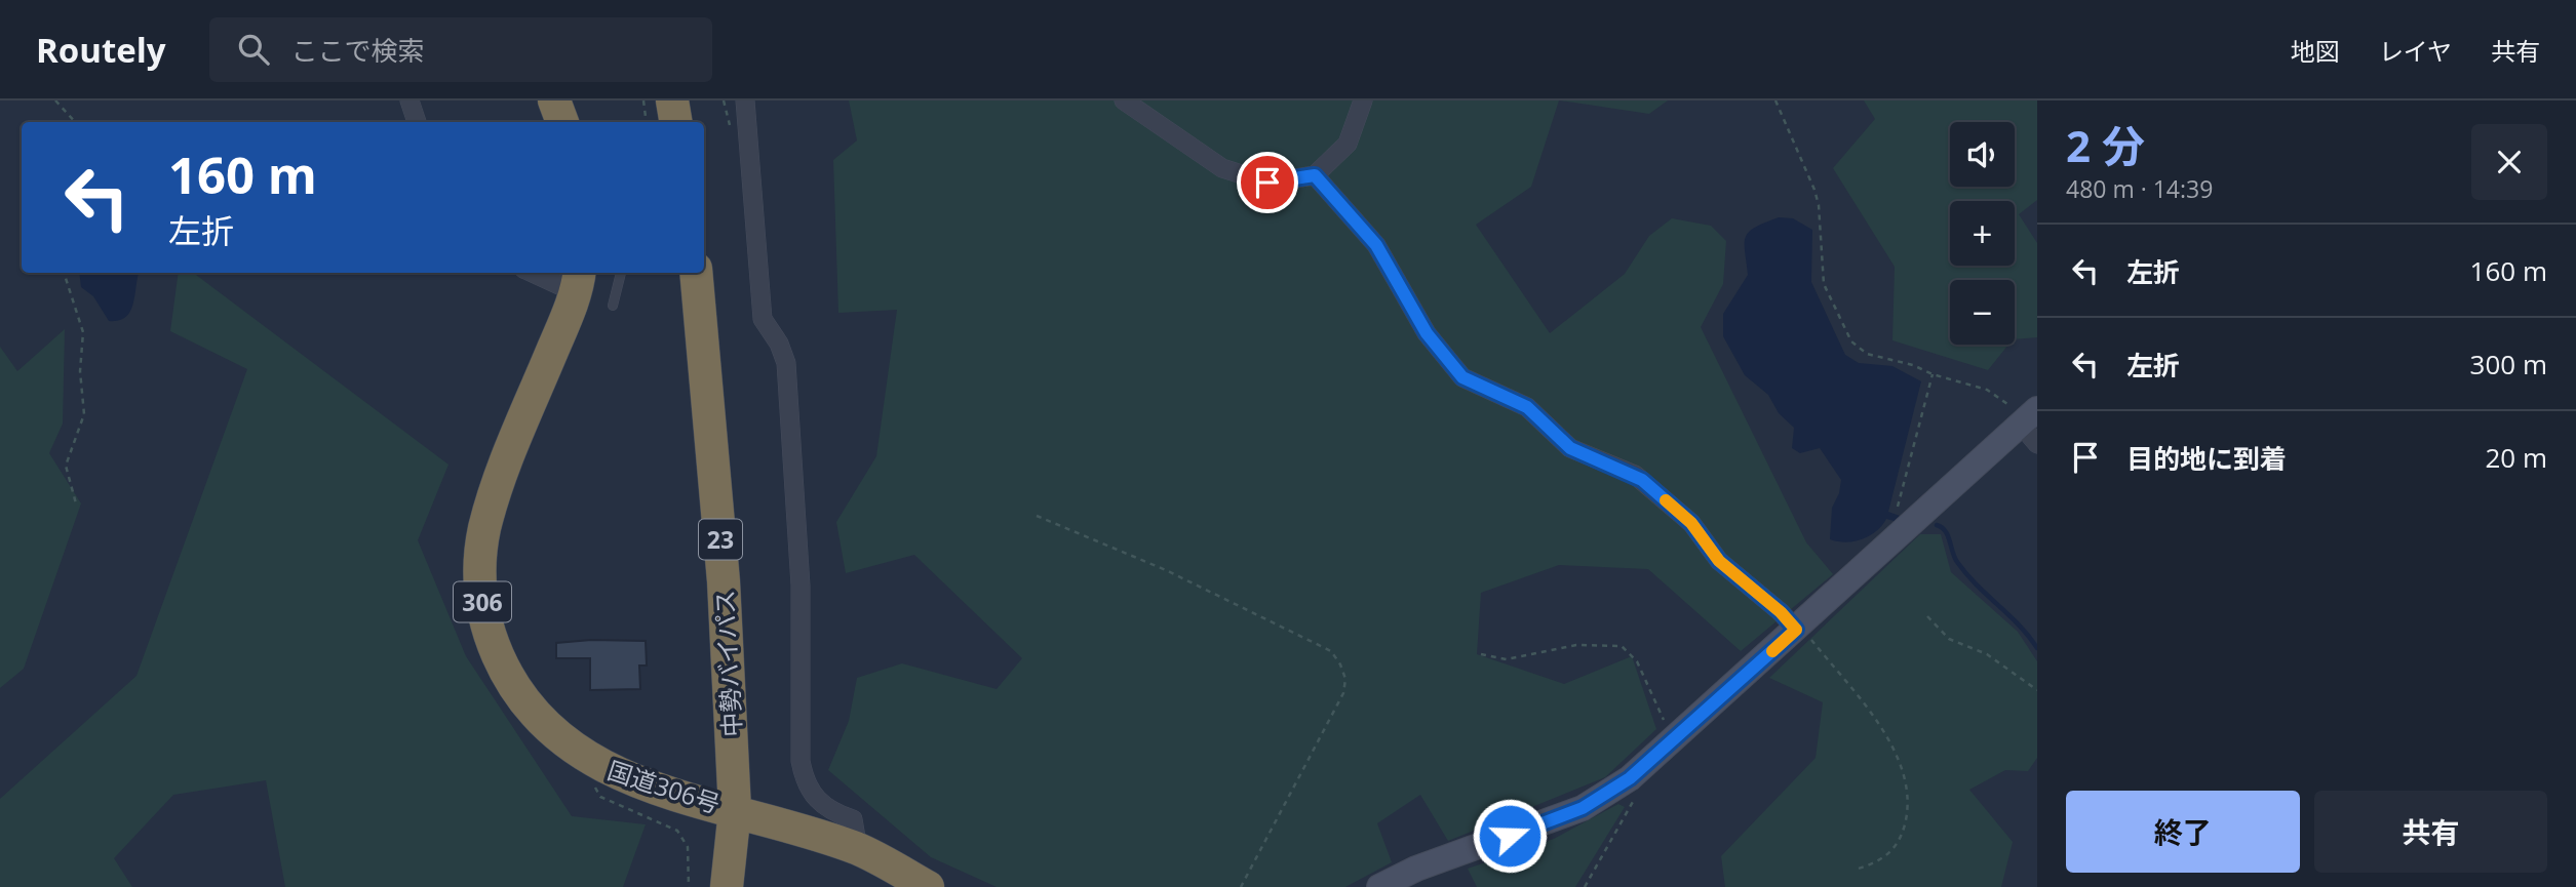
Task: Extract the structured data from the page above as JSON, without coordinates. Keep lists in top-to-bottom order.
{
  "streets": {
    "highway": [
      "23",
      "306",
      "中勢バイパス",
      "国道306号"
    ]
  },
  "crossings": [
    ["中勢バイパス", "国道306号"]
  ],
  "page": {
    "header": "Routely",
    "search": "ここで検索",
    "nav": ["地図", "レイヤ", "共有"],
    "heading": ["2 分", "480 m · 14:39"],
    "map_buttons": ["+", "−"],
    "turn": ["160 m", "左折"],
    "list": [
      {
        "name": "左折",
        "value": "160 m"
      },
      {
        "name": "左折",
        "value": "300 m"
      },
      {
        "name": "目的地に到着",
        "value": "20 m"
      }
    ],
    "buttons": ["終了", "共有"]
  }
}
